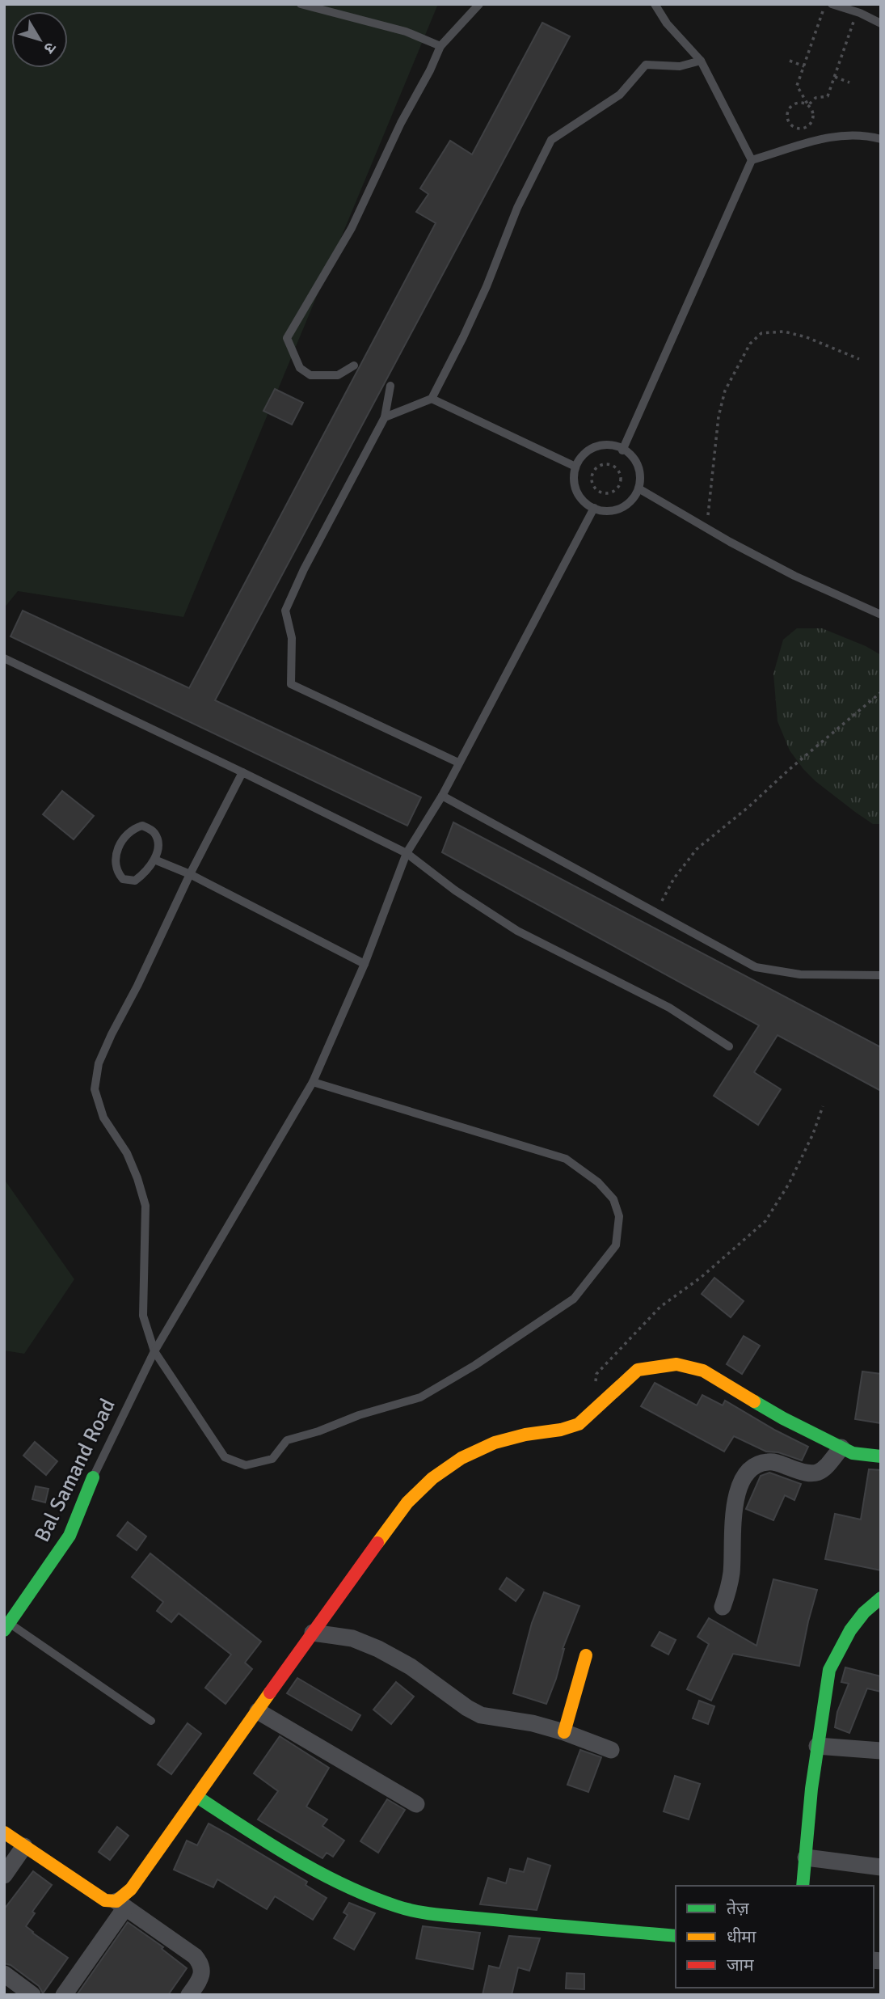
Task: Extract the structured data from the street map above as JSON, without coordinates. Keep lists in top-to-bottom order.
{
  "streets": {
    "street": ["Bal Samand Road"]
  },
  "legend": ["तेज़", "धीमा", "जाम"],
  "north": "bottom right"
}
